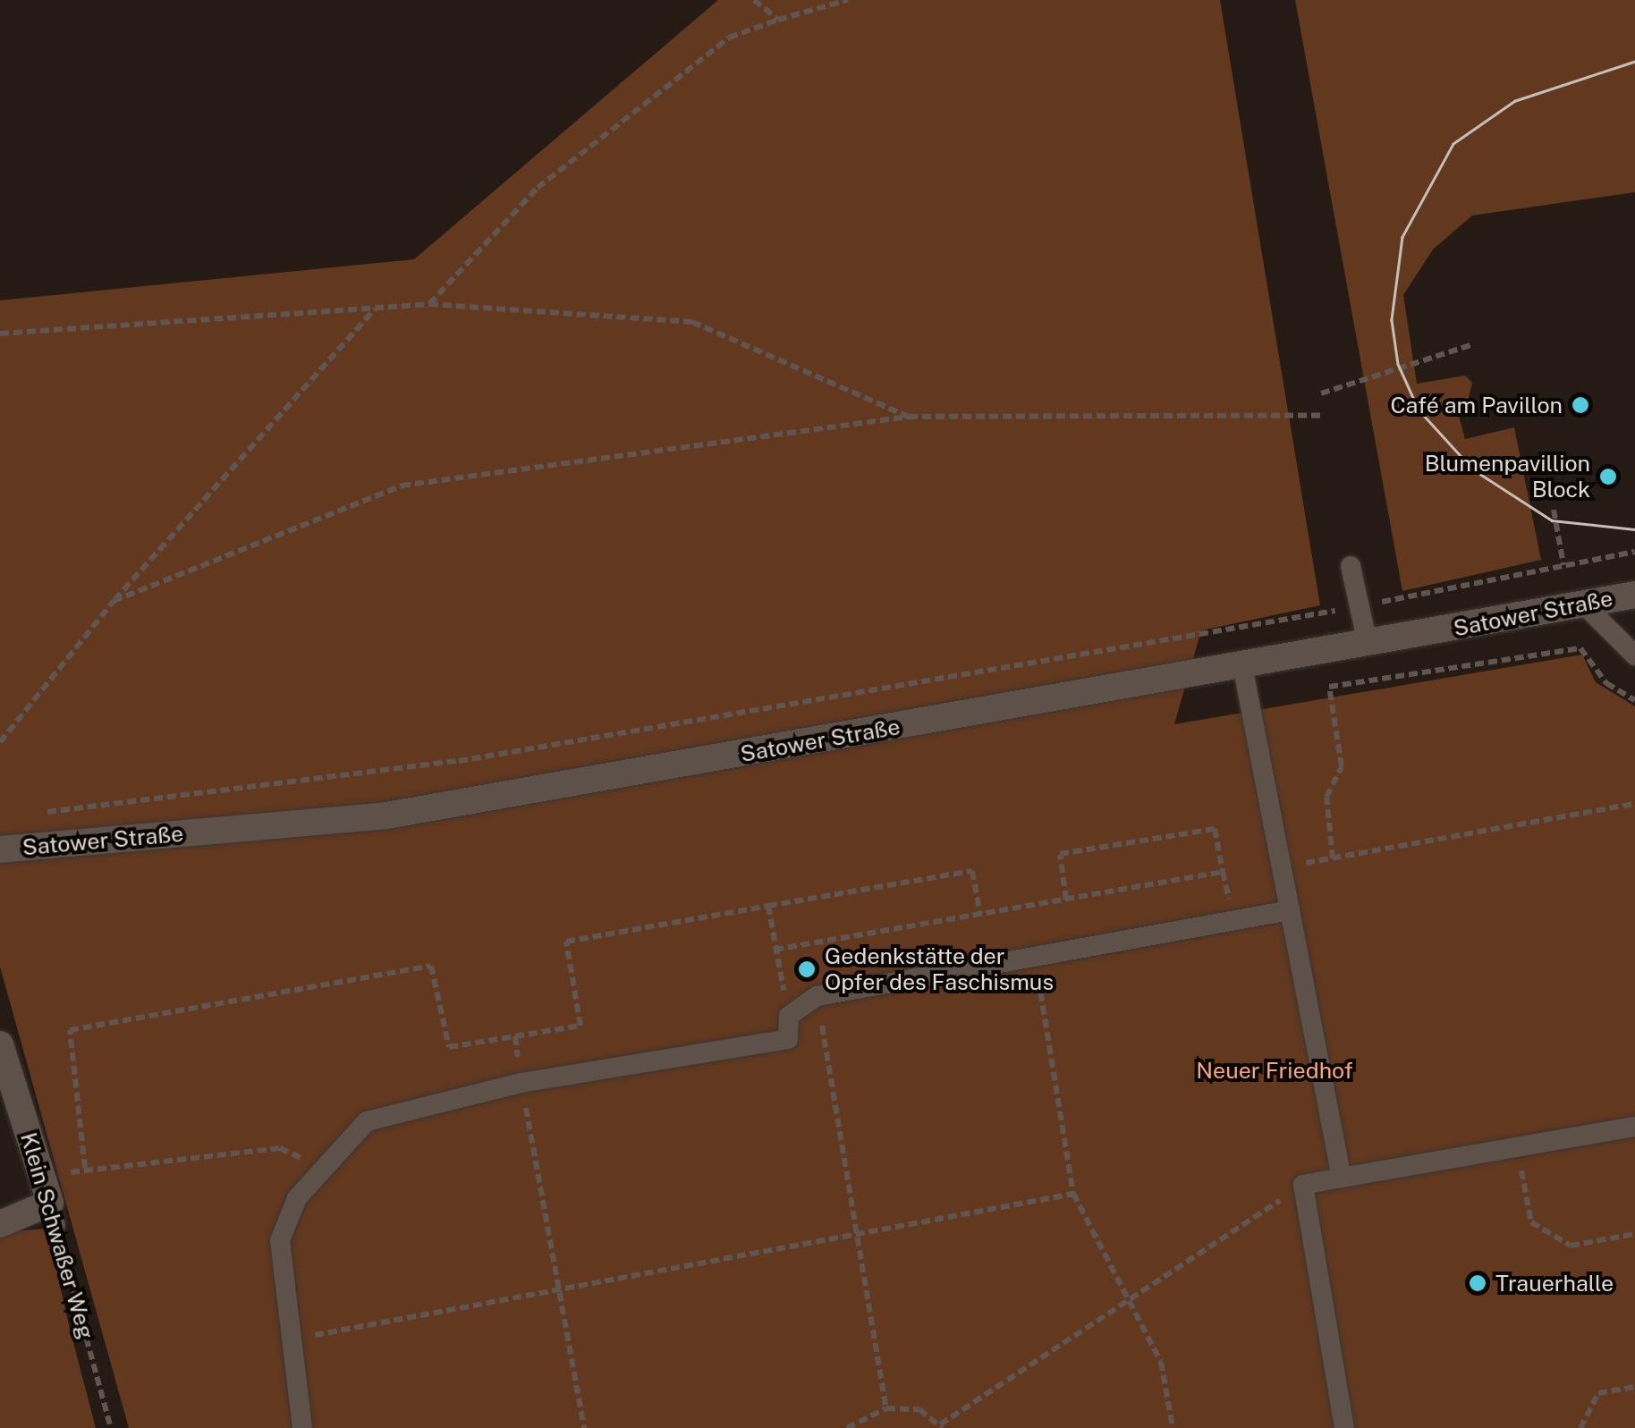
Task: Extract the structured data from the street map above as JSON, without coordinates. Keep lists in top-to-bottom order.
{
  "streets": {
    "main road": ["Satower Straße", "Klein Schwaßer Weg"]
  },
  "parks": ["Neuer Friedhof"],
  "places": [
    "Café am Pavillon",
    "Blumenpavillion Block",
    "Gedenkstätte der Opfer des Faschismus",
    "Trauerhalle"
  ]
}
